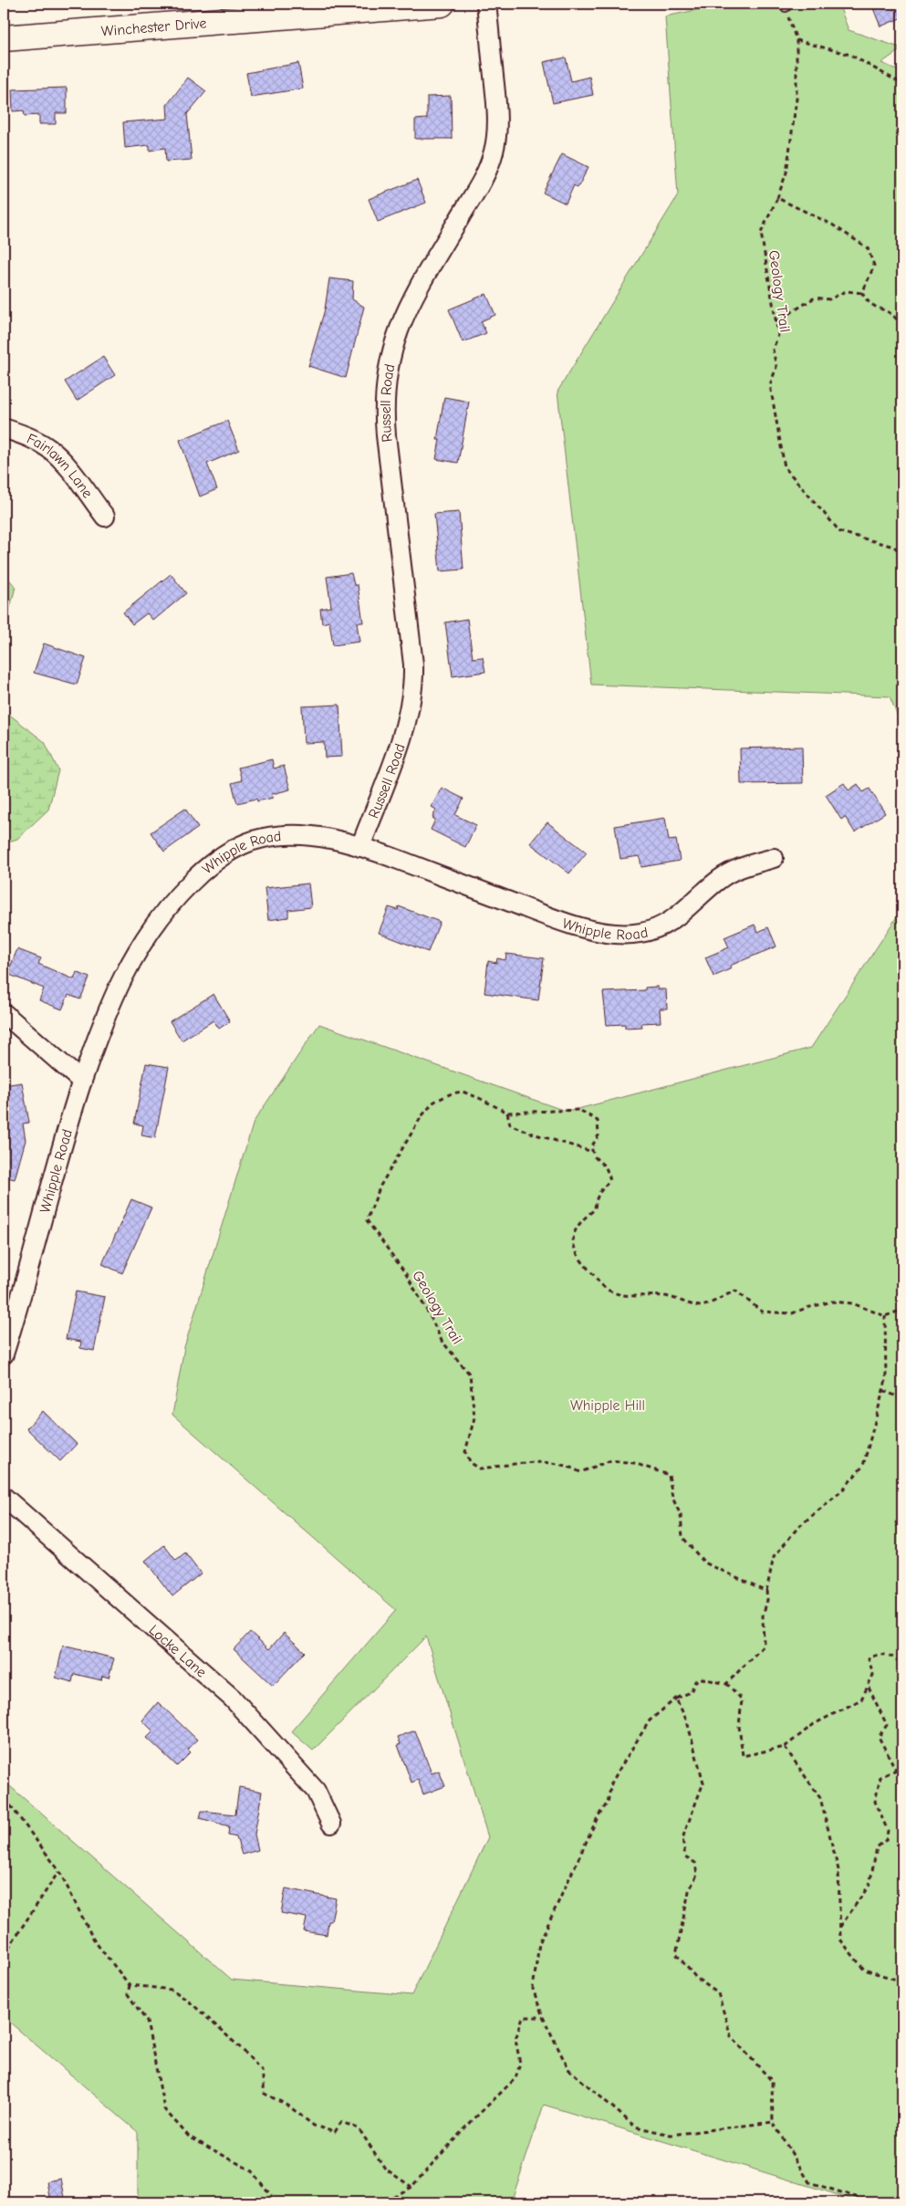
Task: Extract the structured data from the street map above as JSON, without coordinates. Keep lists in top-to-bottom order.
{
  "streets": {
    "street": [
      "Winchester Drive",
      "Russell Road",
      "Fairlawn Lane",
      "Whipple Road",
      "Locke Lane"
    ],
    "path": ["Geology Trail"]
  },
  "crossings": [
    ["Russell Road", "Whipple Road"]
  ],
  "parks": ["Whipple Hill"]
}
